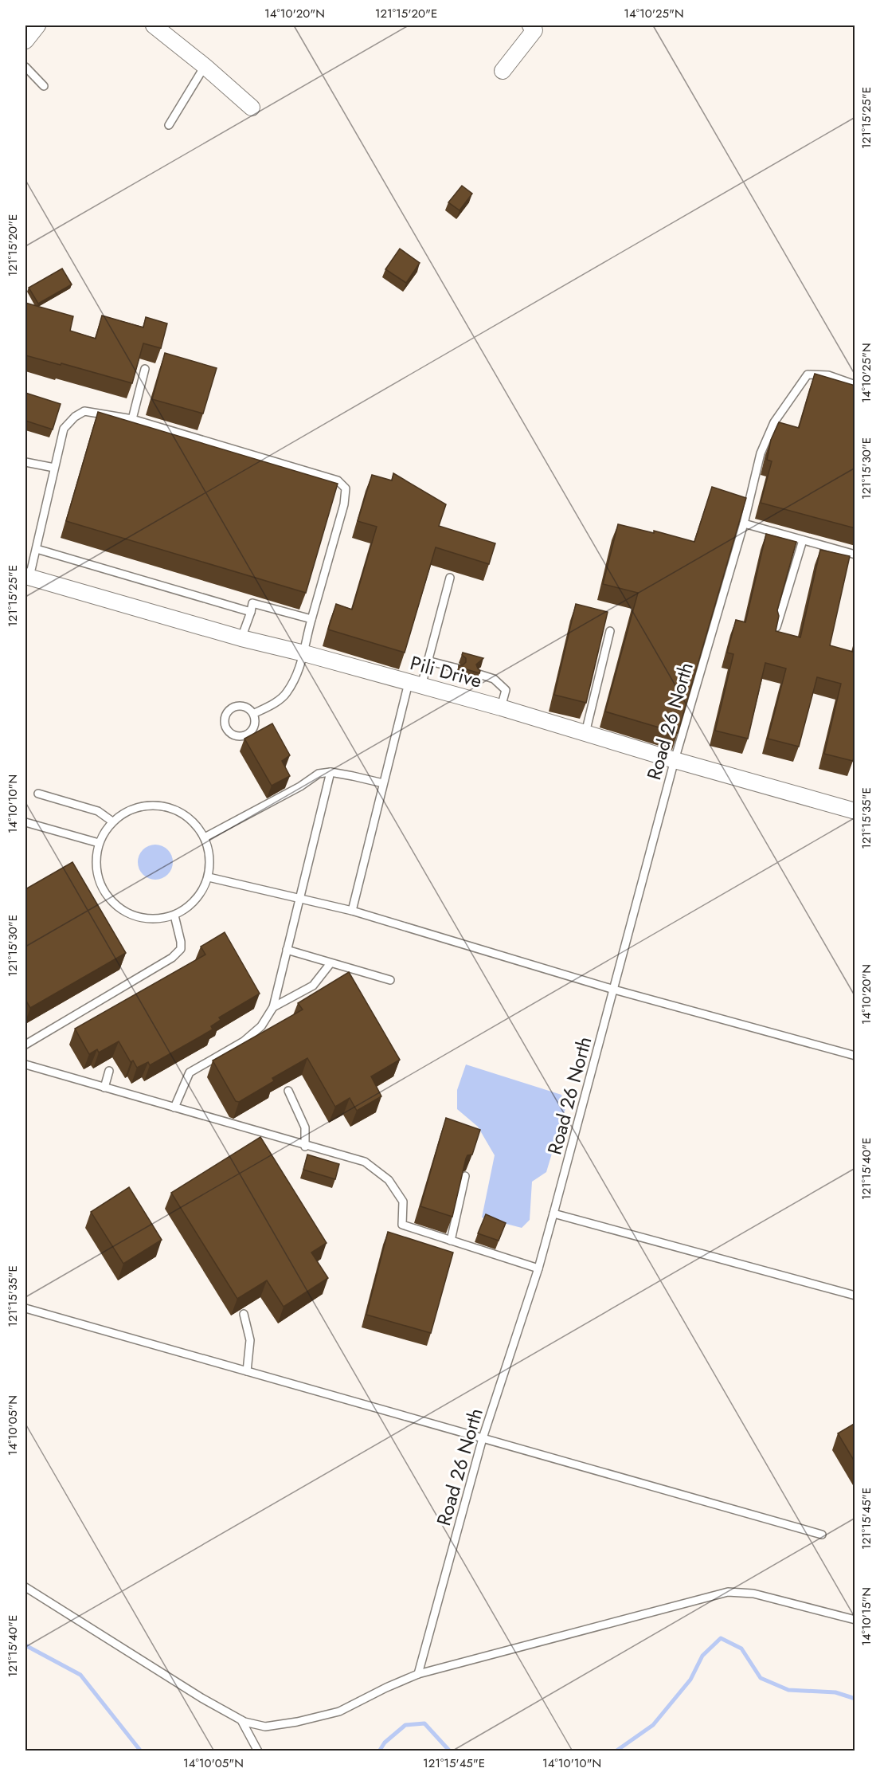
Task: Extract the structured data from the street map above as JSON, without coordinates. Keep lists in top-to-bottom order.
{
  "streets": {
    "street": ["Pili Drive"],
    "lane": ["Road 26 North"]
  },
  "crossings": [
    ["Pili Drive", "Road 26 North"]
  ],
  "coordinates": [
    "14°10'20\"N",
    "121°15'20\"E",
    "14°10'25\"N",
    "121°15'25\"E",
    "121°15'30\"E",
    "14°10'10\"N",
    "121°15'35\"E",
    "121°15'40\"E",
    "14°10'05\"N",
    "121°15'45\"E",
    "14°10'15\"N"
  ]
}
